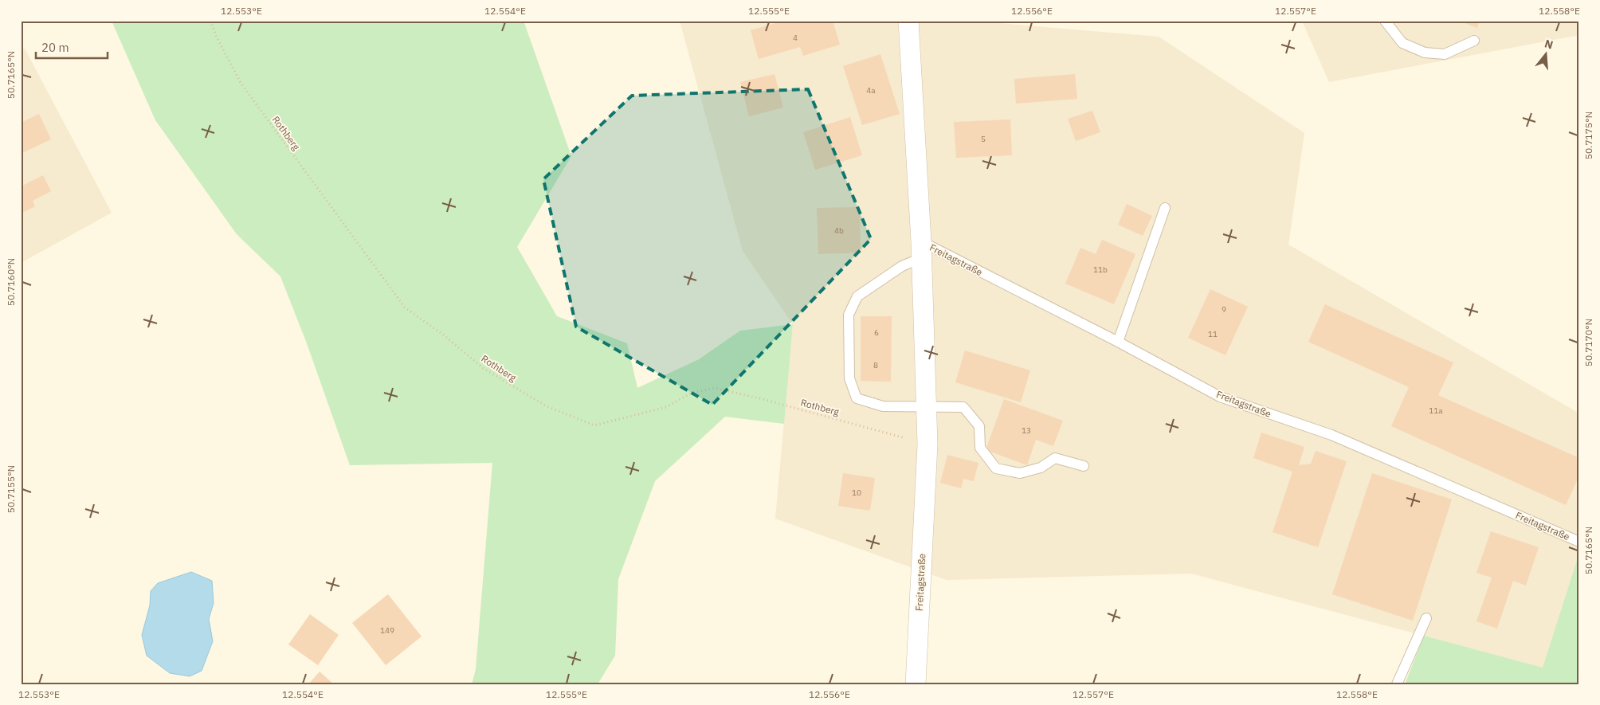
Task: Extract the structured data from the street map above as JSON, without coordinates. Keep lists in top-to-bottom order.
{
  "streets": {
    "street": ["Freitagstraße"],
    "path": ["Rothberg"]
  },
  "crossings": [
    ["Rothberg", "Freitagstraße"]
  ],
  "house_numbers": [
    "4",
    "4a",
    "5",
    "4b",
    "11b",
    "9",
    "6",
    "11",
    "8",
    "11a",
    "13",
    "10",
    "149"
  ],
  "scale_bar": "20 m",
  "north": "top",
  "coordinates": [
    "12.553°E",
    "12.554°E",
    "12.555°E",
    "12.556°E",
    "12.557°E",
    "12.558°E",
    "50.7165°N",
    "50.7175°N",
    "50.7160°N",
    "50.7170°N",
    "50.7155°N"
  ]
}
